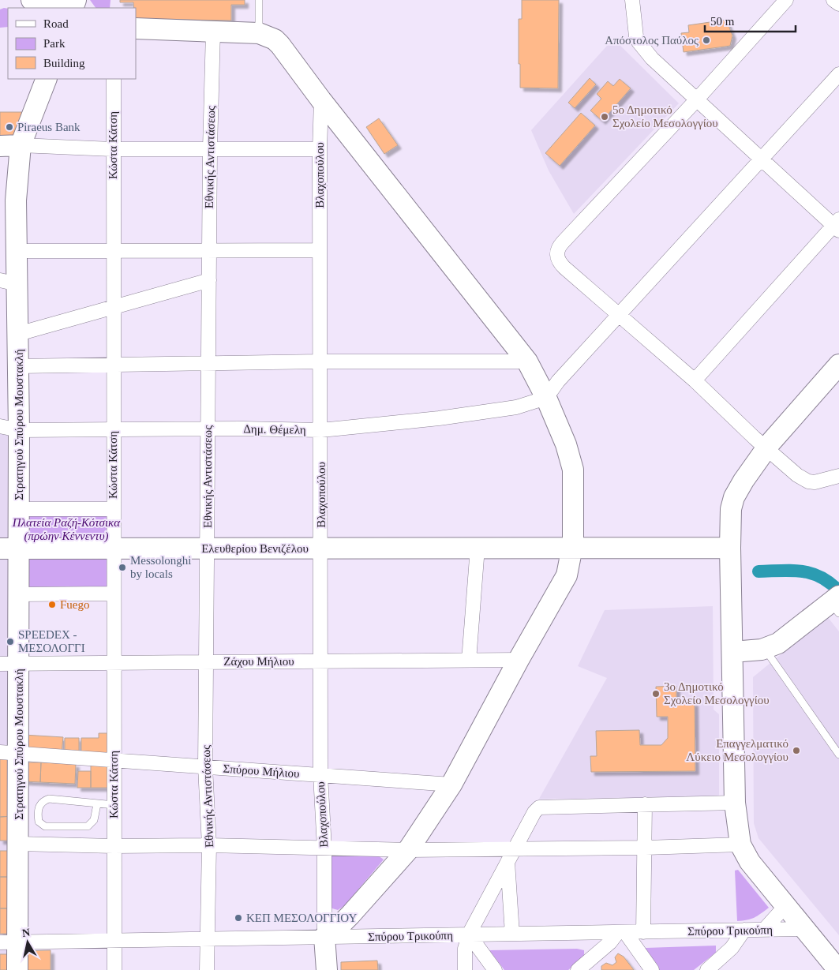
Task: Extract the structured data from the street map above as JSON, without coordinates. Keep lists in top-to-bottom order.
{
  "streets": {
    "street": [
      "Κώστα Κάτση",
      "Εθνικής Αντιστάσεως",
      "Βλαχοπούλου",
      "Στρατηγού Σπύρου Μουστακλή",
      "Δημ. Θέμελη",
      "Ελευθερίου Βενιζέλου",
      "Ζάχου Μήλιου",
      "Σπύρου Μήλιου",
      "Σπύρου Τρικούπη"
    ]
  },
  "crossings": [
    ["Κώστα Κάτση", "Δημ. Θέμελη"],
    ["Κώστα Κάτση", "Ελευθερίου Βενιζέλου"],
    ["Κώστα Κάτση", "Ζάχου Μήλιου"],
    ["Κώστα Κάτση", "Σπύρου Μήλιου"],
    ["Κώστα Κάτση", "Σπύρου Τρικούπη"],
    ["Εθνικής Αντιστάσεως", "Δημ. Θέμελη"],
    ["Εθνικής Αντιστάσεως", "Ελευθερίου Βενιζέλου"],
    ["Εθνικής Αντιστάσεως", "Ζάχου Μήλιου"],
    ["Εθνικής Αντιστάσεως", "Σπύρου Μήλιου"],
    ["Εθνικής Αντιστάσεως", "Σπύρου Τρικούπη"],
    ["Βλαχοπούλου", "Δημ. Θέμελη"],
    ["Βλαχοπούλου", "Ελευθερίου Βενιζέλου"],
    ["Βλαχοπούλου", "Ζάχου Μήλιου"],
    ["Βλαχοπούλου", "Σπύρου Μήλιου"],
    ["Βλαχοπούλου", "Σπύρου Τρικούπη"],
    ["Στρατηγού Σπύρου Μουστακλή", "Δημ. Θέμελη"],
    ["Στρατηγού Σπύρου Μουστακλή", "Ελευθερίου Βενιζέλου"],
    ["Στρατηγού Σπύρου Μουστακλή", "Ζάχου Μήλιου"],
    ["Στρατηγού Σπύρου Μουστακλή", "Σπύρου Μήλιου"],
    ["Στρατηγού Σπύρου Μουστακλή", "Σπύρου Τρικούπη"]
  ],
  "parks": ["Πλατεία Ραζή-Κότσικα (πρώην Κέννεντυ)"],
  "places": [
    "Απόστολος Παύλος",
    "5ο Δημοτικό Σχολείο Μεσολογγίου",
    "Piraeus Bank",
    "Messolonghi by locals",
    "Fuego",
    "SPEEDEX - ΜΕΣΟΛΟΓΓΙ",
    "3ο Δημοτικό Σχολείο Μεσολογγίου",
    "Επαγγελματικό Λύκειο Μεσολογγίου",
    "ΚΕΠ ΜΕΣΟΛΟΓΓΙΟΥ"
  ],
  "legend": ["Road", "Park", "Building"],
  "scale_bar": "50 m",
  "north": "top"
}
